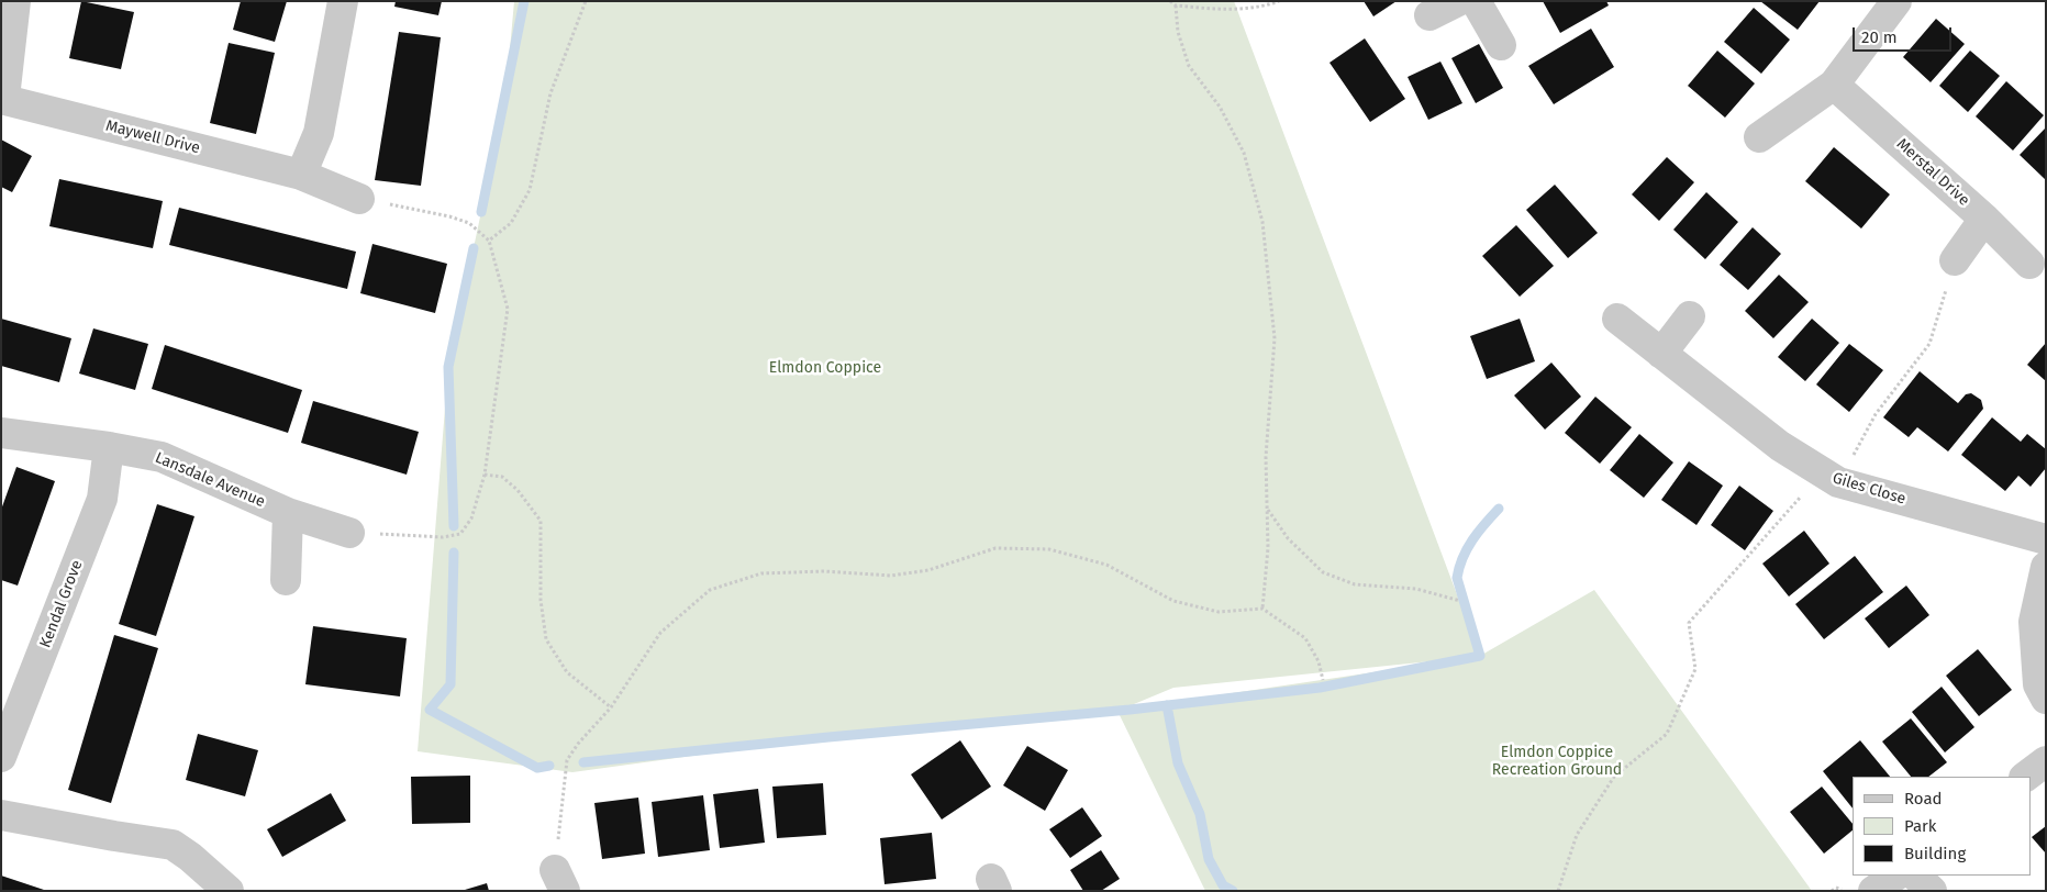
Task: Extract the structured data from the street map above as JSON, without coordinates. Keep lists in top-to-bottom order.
{
  "streets": {
    "street": [
      "Maywell Drive",
      "Merstal Drive",
      "Lansdale Avenue",
      "Giles Close",
      "Kendal Grove"
    ]
  },
  "crossings": [
    ["Lansdale Avenue", "Kendal Grove"]
  ],
  "parks": ["Elmdon Coppice", "Elmdon Coppice Recreation Ground"],
  "legend": ["Road", "Park", "Building"],
  "scale_bar": "20 m"
}
